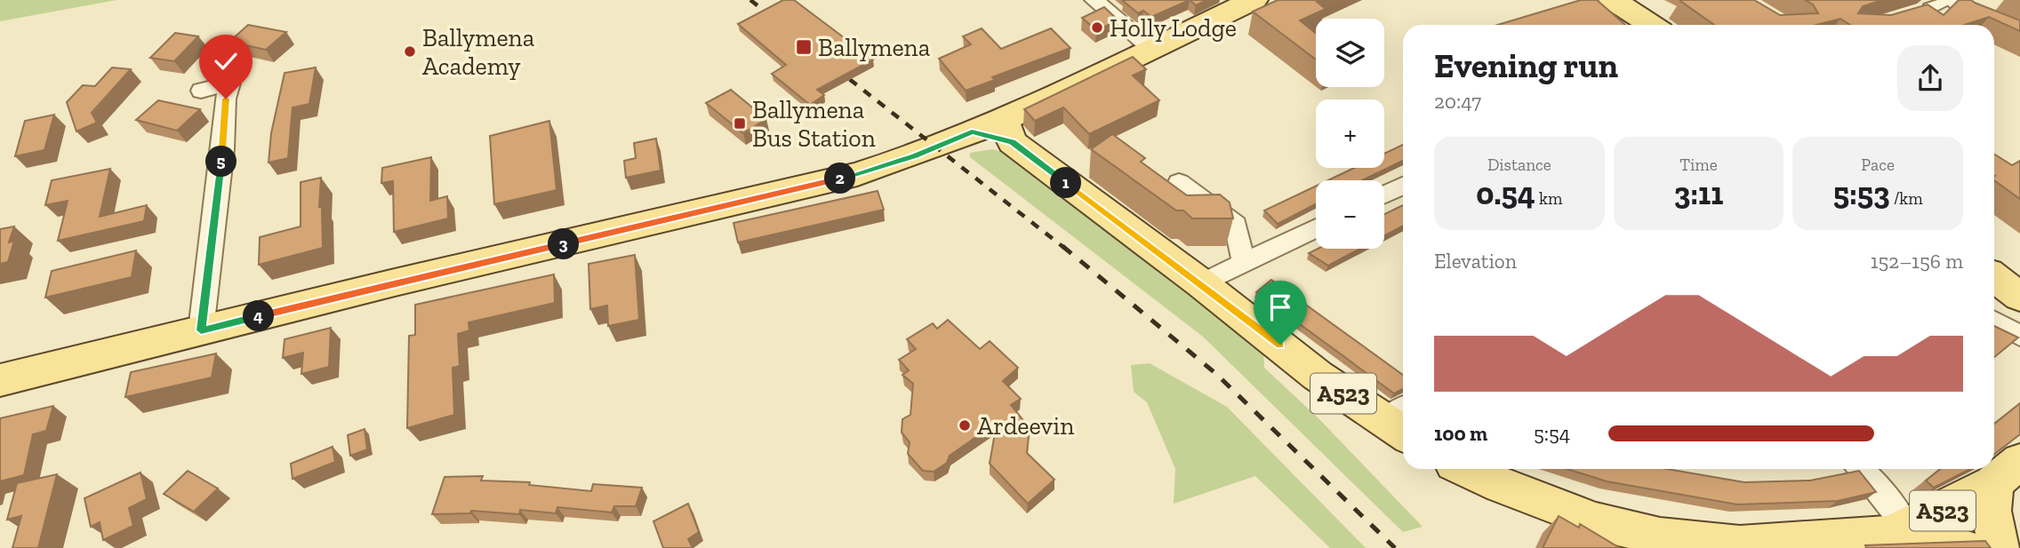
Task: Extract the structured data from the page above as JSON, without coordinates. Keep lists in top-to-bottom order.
{
  "streets": {
    "main road": ["A523"]
  },
  "places": {
    "other": ["Holly Lodge", "Ballymena Academy", "Ardeevin"],
    "transit": ["Ballymena", "Ballymena Bus Station"]
  },
  "page": {
    "map_buttons": ["+", "−"],
    "heading": ["Evening run", "20:47"],
    "stats": [
      ["Distance", "0.54 km"],
      ["Time", "3:11"],
      ["Pace", "5:53 /km"]
    ],
    "pins": [
      "5",
      "2",
      "1",
      "3",
      "4"
    ],
    "chart": ["Elevation", "152–156 m"],
    "list": [
      {
        "name": "100 m",
        "note": "5:54"
      }
    ]
  }
}
